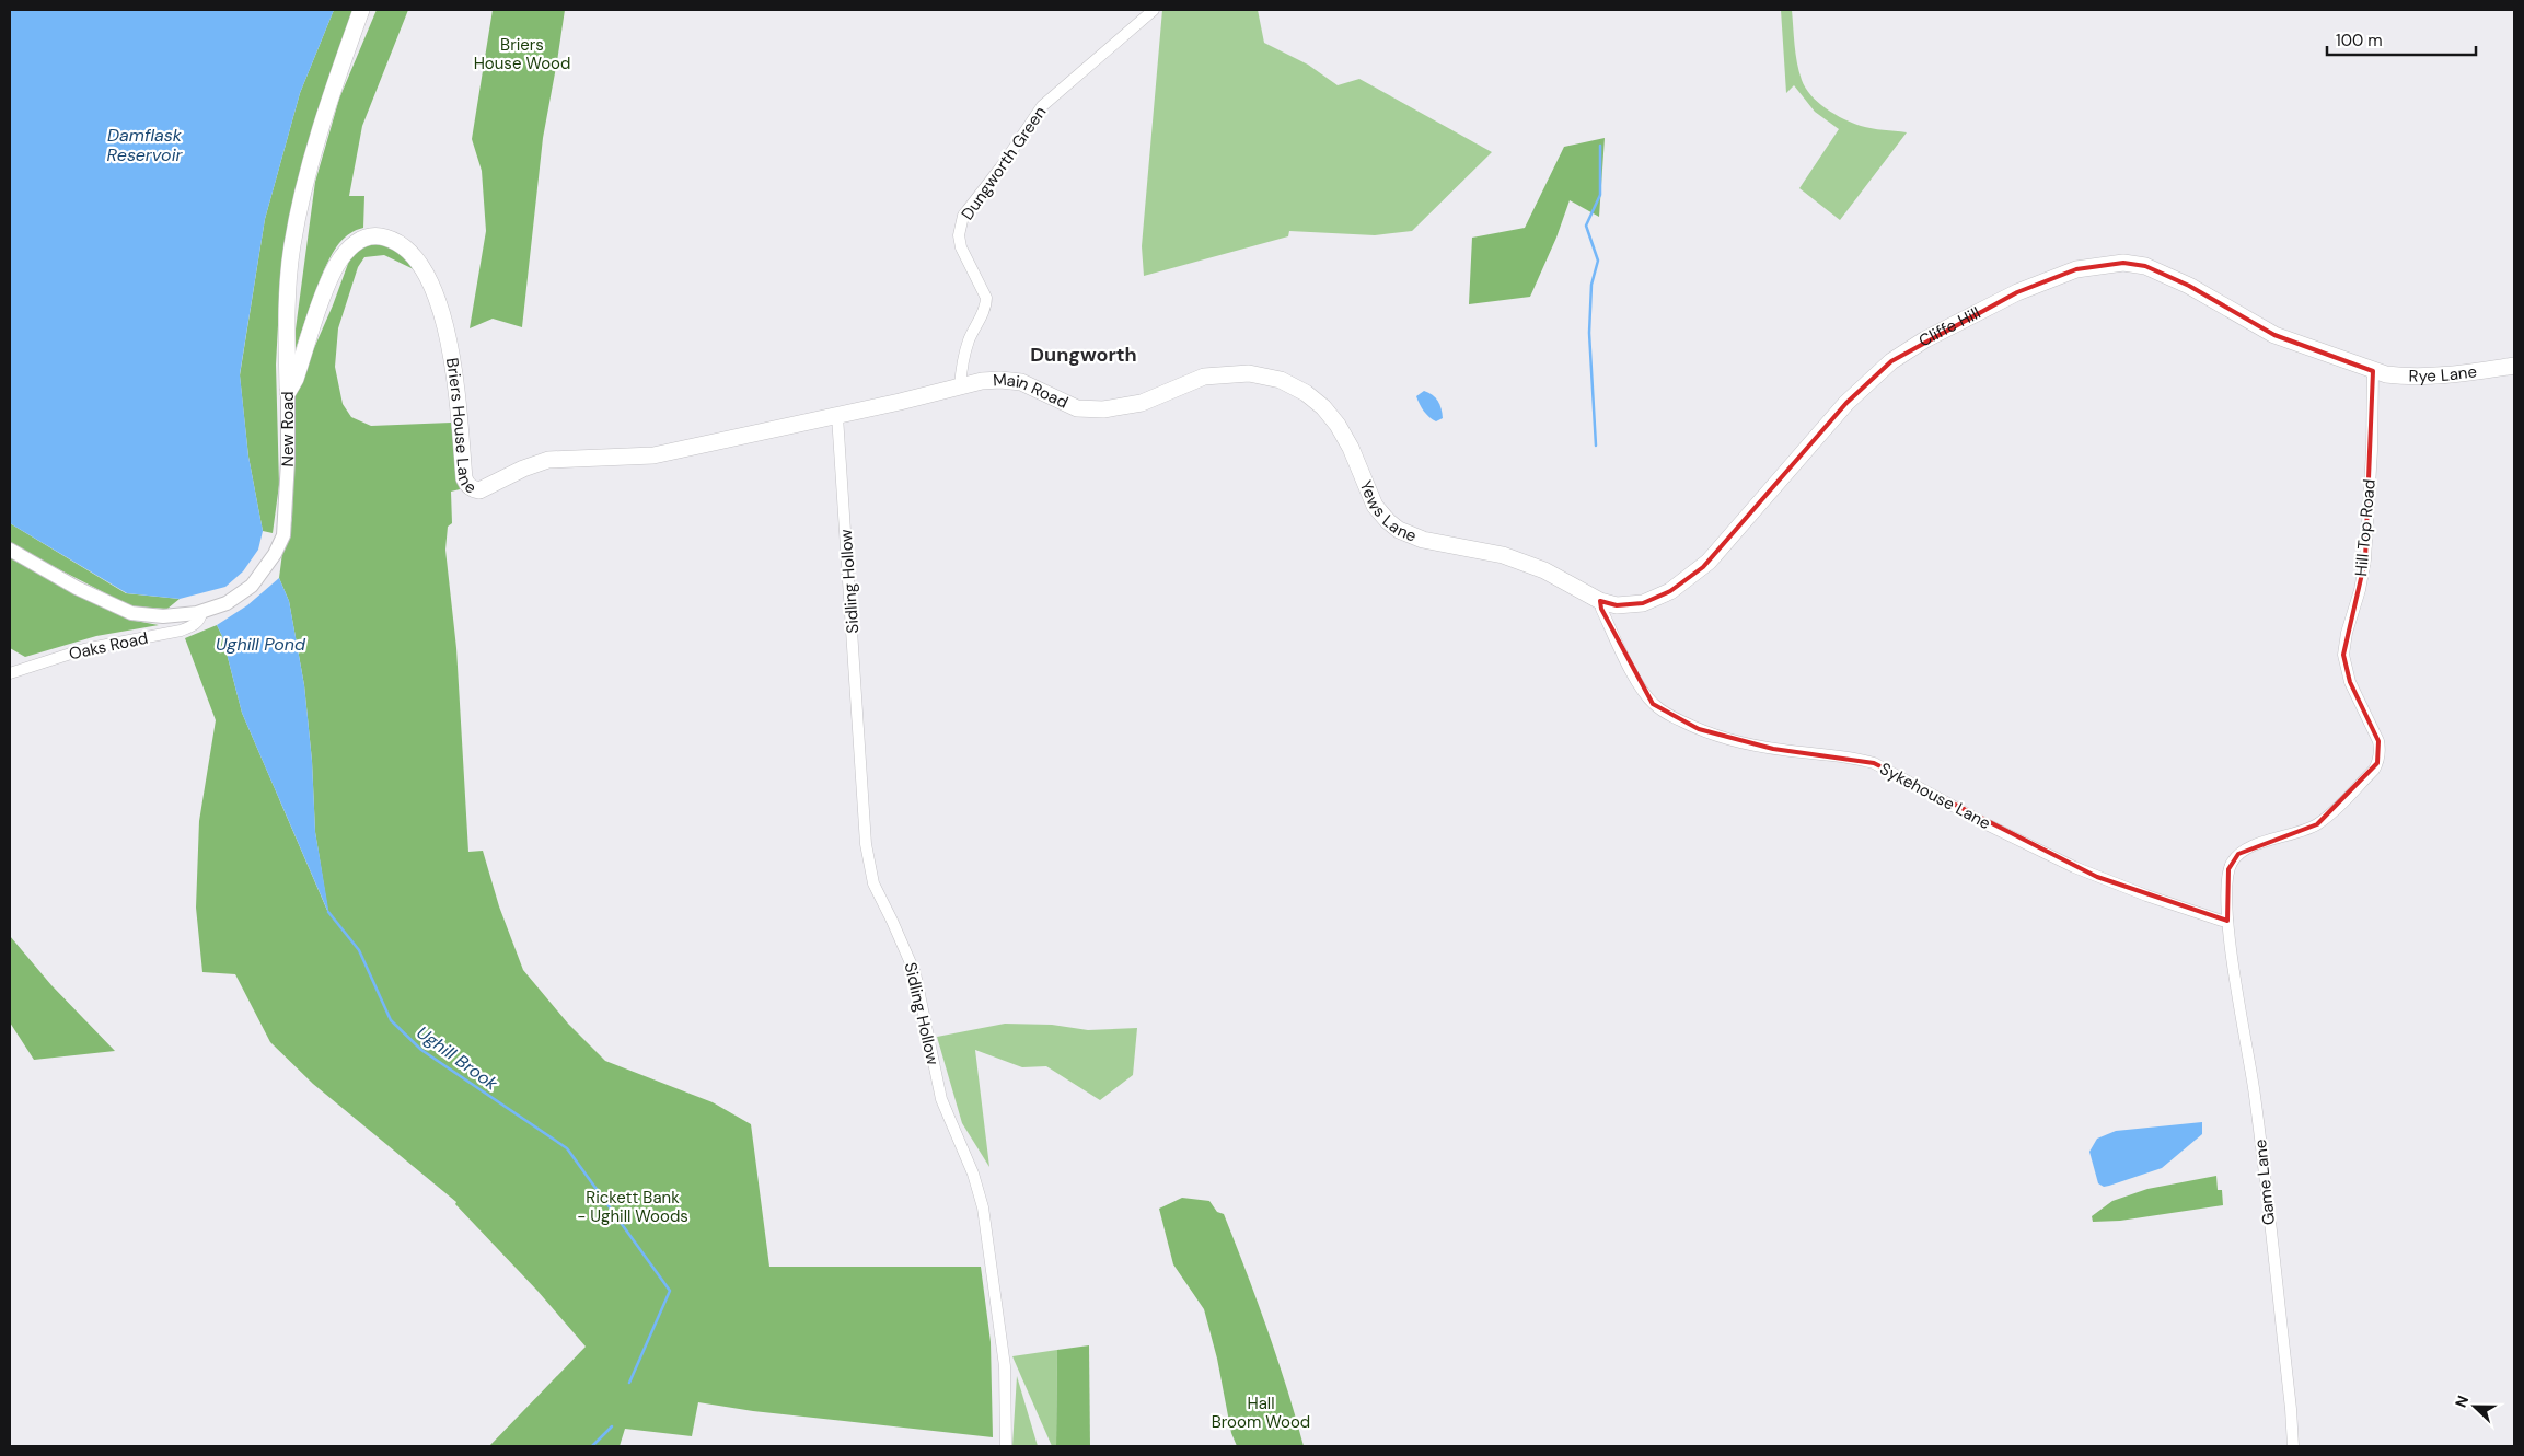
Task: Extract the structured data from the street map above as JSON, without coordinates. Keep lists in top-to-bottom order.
{
  "streets": {
    "main road": [
      "Cliffe Hill",
      "Rye Lane",
      "Main Road",
      "Briers House Lane",
      "New Road",
      "Yews Lane"
    ],
    "street": [
      "Dungworth Green",
      "Hill Top Road",
      "Sidling Hollow",
      "Oaks Road",
      "Sykehouse Lane",
      "Game Lane"
    ]
  },
  "crossings": [
    ["Dungworth Green", "Main Road"],
    ["Cliffe Hill", "Rye Lane"],
    ["Cliffe Hill", "Yews Lane"],
    ["Cliffe Hill", "Hill Top Road"],
    ["Cliffe Hill", "Sykehouse Lane"],
    ["Rye Lane", "Hill Top Road"],
    ["Main Road", "Briers House Lane"],
    ["Main Road", "Yews Lane"],
    ["Main Road", "Sidling Hollow"],
    ["Briers House Lane", "New Road"],
    ["Briers House Lane", "Sidling Hollow"],
    ["New Road", "Oaks Road"],
    ["Yews Lane", "Sykehouse Lane"],
    ["Hill Top Road", "Sykehouse Lane"],
    ["Hill Top Road", "Game Lane"],
    ["Sykehouse Lane", "Game Lane"]
  ],
  "districts": ["Dungworth"],
  "water": ["Damflask Reservoir", "Ughill Pond", "Ughill Brook"],
  "parks": ["Briers House Wood", "Rickett Bank - Ughill Woods", "Hall Broom Wood"],
  "scale_bar": "100 m",
  "north": "left"
}
